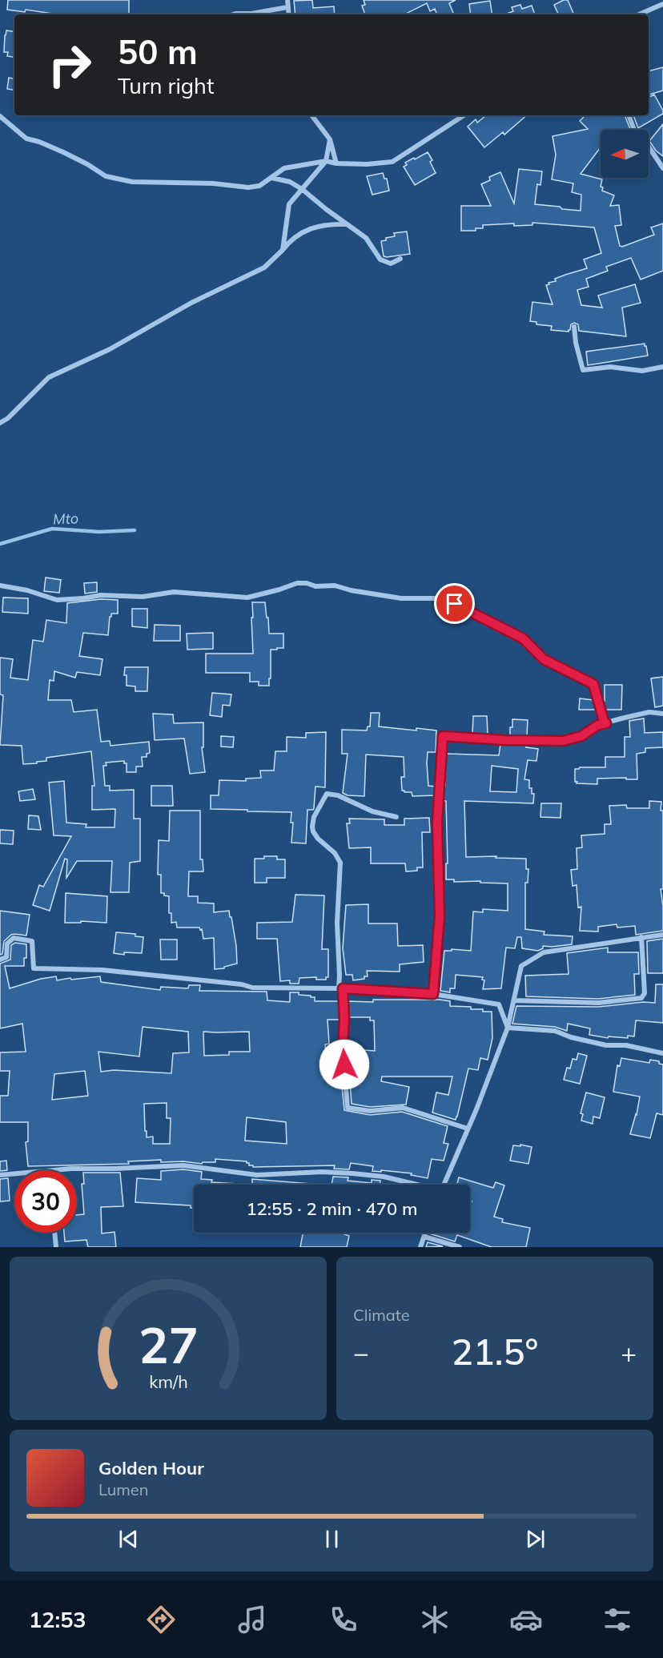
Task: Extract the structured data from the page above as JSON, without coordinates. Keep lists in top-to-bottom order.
{
  "water": ["Mto"],
  "north": "left",
  "page": {
    "turn": ["50 m", "Turn right"],
    "limit": "30",
    "trip": "12:55 · 2 min · 470 m",
    "tile": "Climate",
    "heat": ["−", "21.5°", "+"],
    "song": ["Golden Hour", "Lumen"],
    "tabs": "12:53",
    "gauge": ["27", "km/h"]
  }
}
